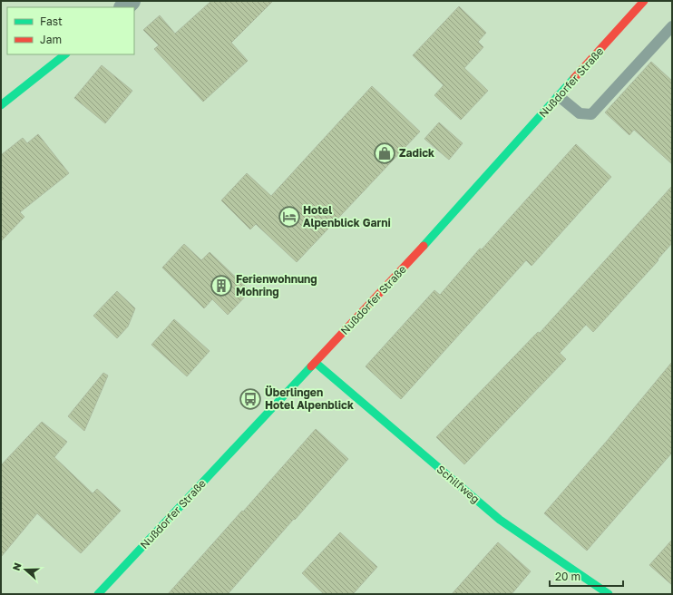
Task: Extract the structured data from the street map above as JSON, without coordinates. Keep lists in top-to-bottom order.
{
  "streets": {
    "street": ["Nußdorfer Straße", "Schilfweg"]
  },
  "crossings": [
    ["Nußdorfer Straße", "Schilfweg"]
  ],
  "places": {
    "shop": ["Zadick"],
    "hotel": ["Hotel Alpenblick Garni"],
    "building": ["Ferienwohnung Mohring"],
    "bus stop": ["Überlingen Hotel Alpenblick"]
  },
  "legend": ["Fast", "Jam"],
  "scale_bar": "20 m",
  "north": "left"
}
